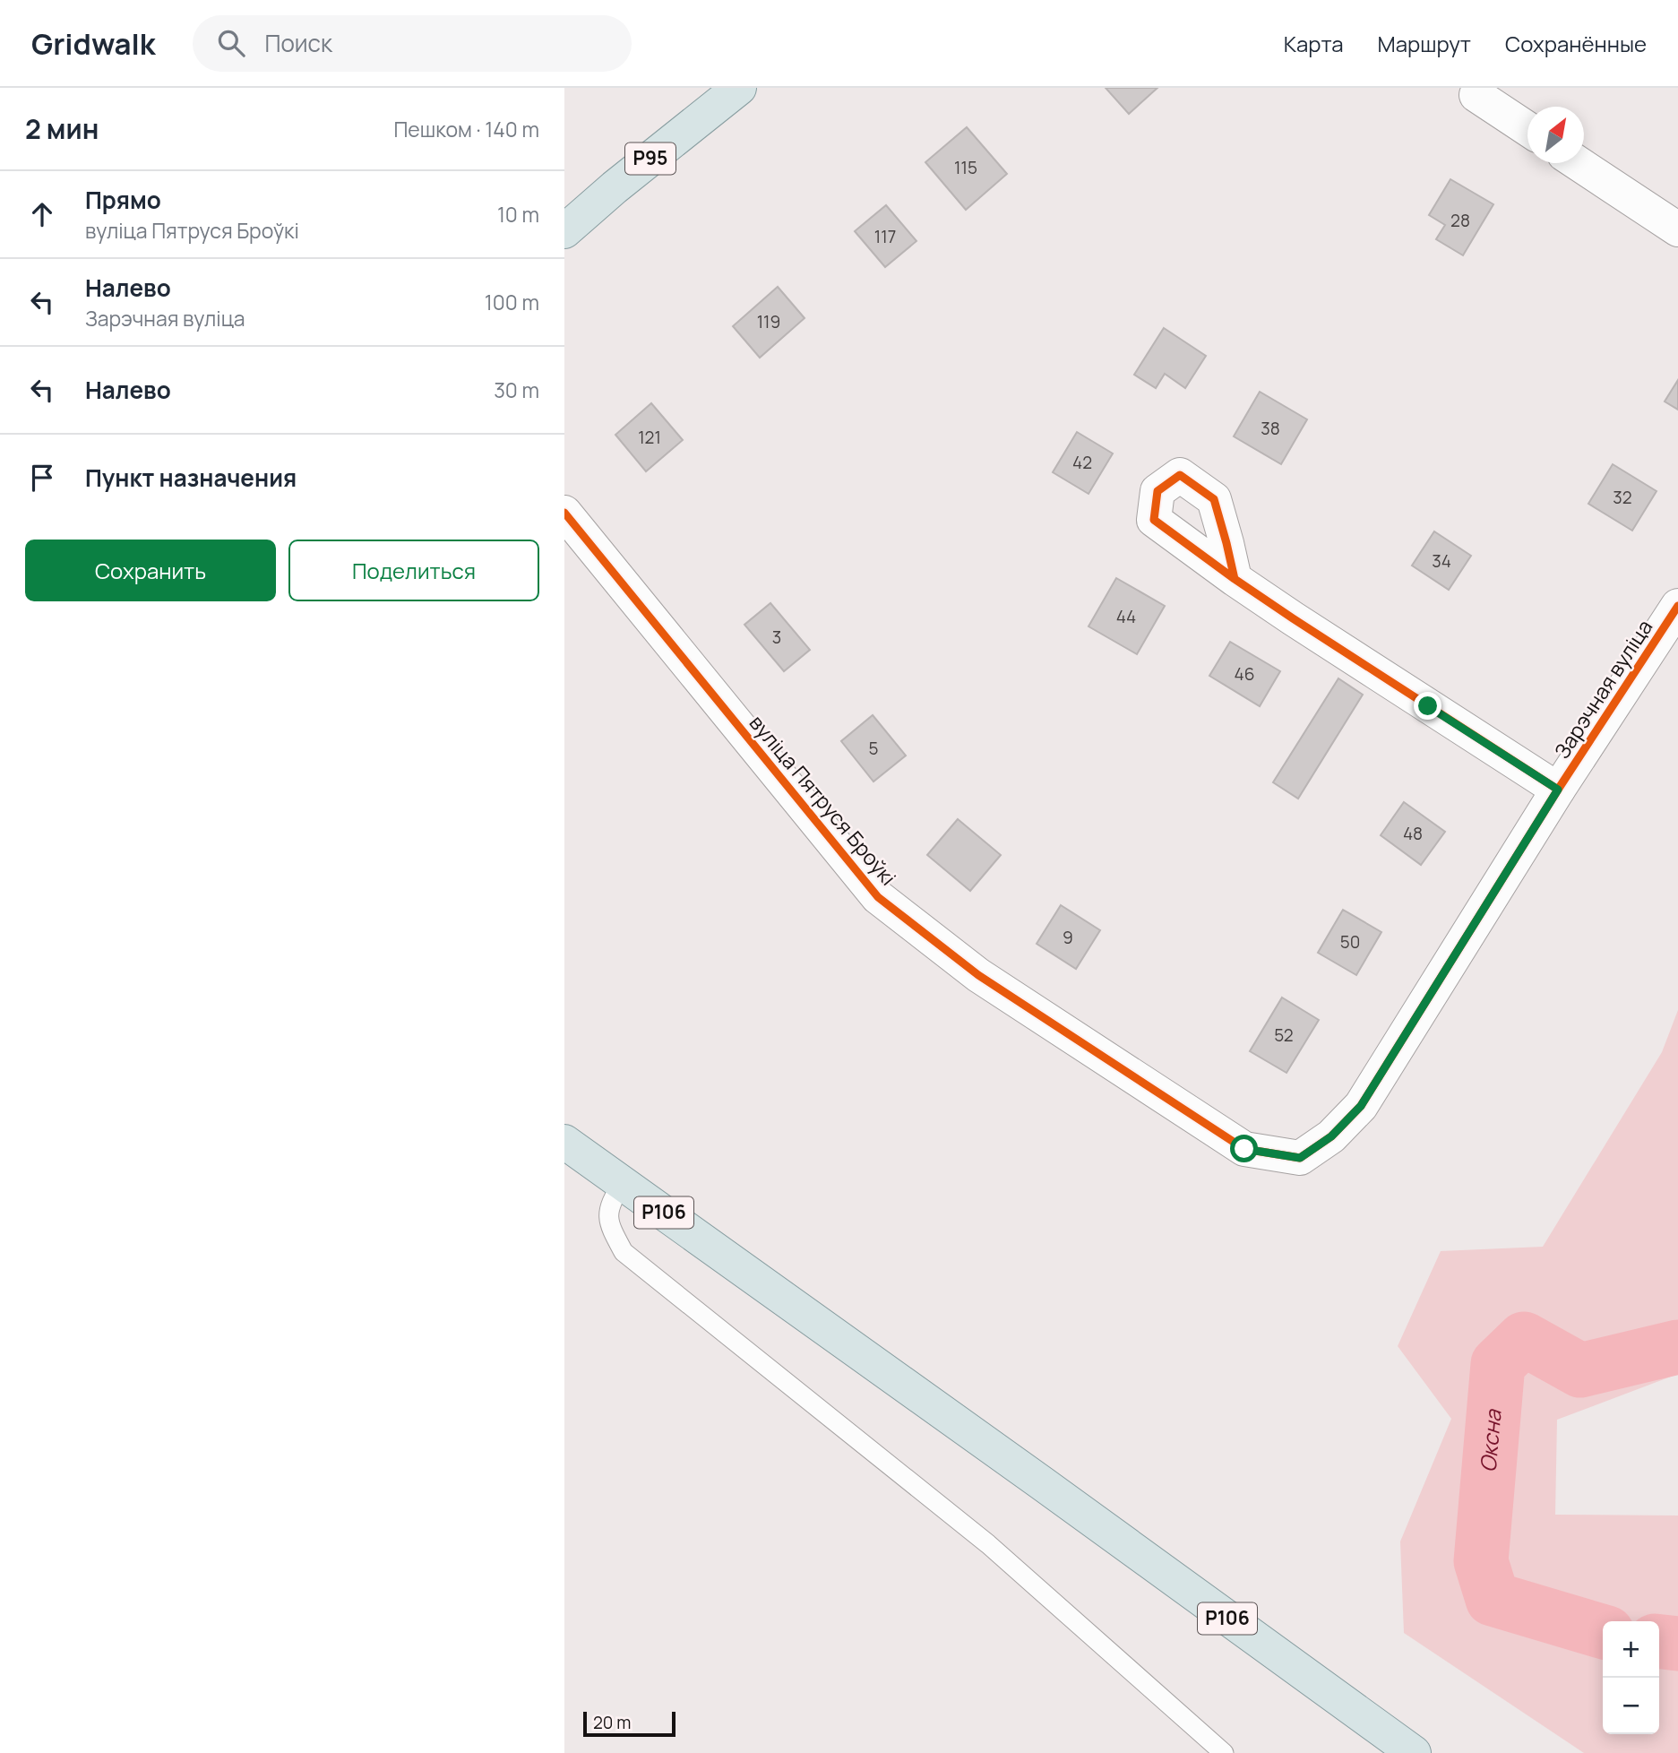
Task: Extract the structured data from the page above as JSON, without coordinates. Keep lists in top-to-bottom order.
{
  "streets": {
    "main road": ["Р95", "Р106"],
    "street": ["Зарэчная вуліца", "вуліца Пятруся Броўкі"]
  },
  "crossings": [
    ["Зарэчная вуліца", "вуліца Пятруся Броўкі"]
  ],
  "water": ["Оксна"],
  "house_numbers": [
    "115",
    "28",
    "117",
    "119",
    "38",
    "121",
    "42",
    "32",
    "34",
    "44",
    "3",
    "46",
    "5",
    "48",
    "9",
    "50",
    "52"
  ],
  "scale_bar": "20 m",
  "north": "top right",
  "page": {
    "header": "Gridwalk",
    "search": "Поиск",
    "nav": ["Карта", "Маршрут", "Сохранённые"],
    "heading": ["2 мин", "Пешком · 140 m"],
    "list": [
      ["Прямо", "вуліца Пятруся Броўкі", "10 m"],
      ["Налево", "Зарэчная вуліца", "100 m"],
      ["Налево", "30 m"],
      "Пункт назначения"
    ],
    "buttons": ["Сохранить", "Поделиться"],
    "map_buttons": ["+", "−"],
    "scale": "20 m"
  }
}
